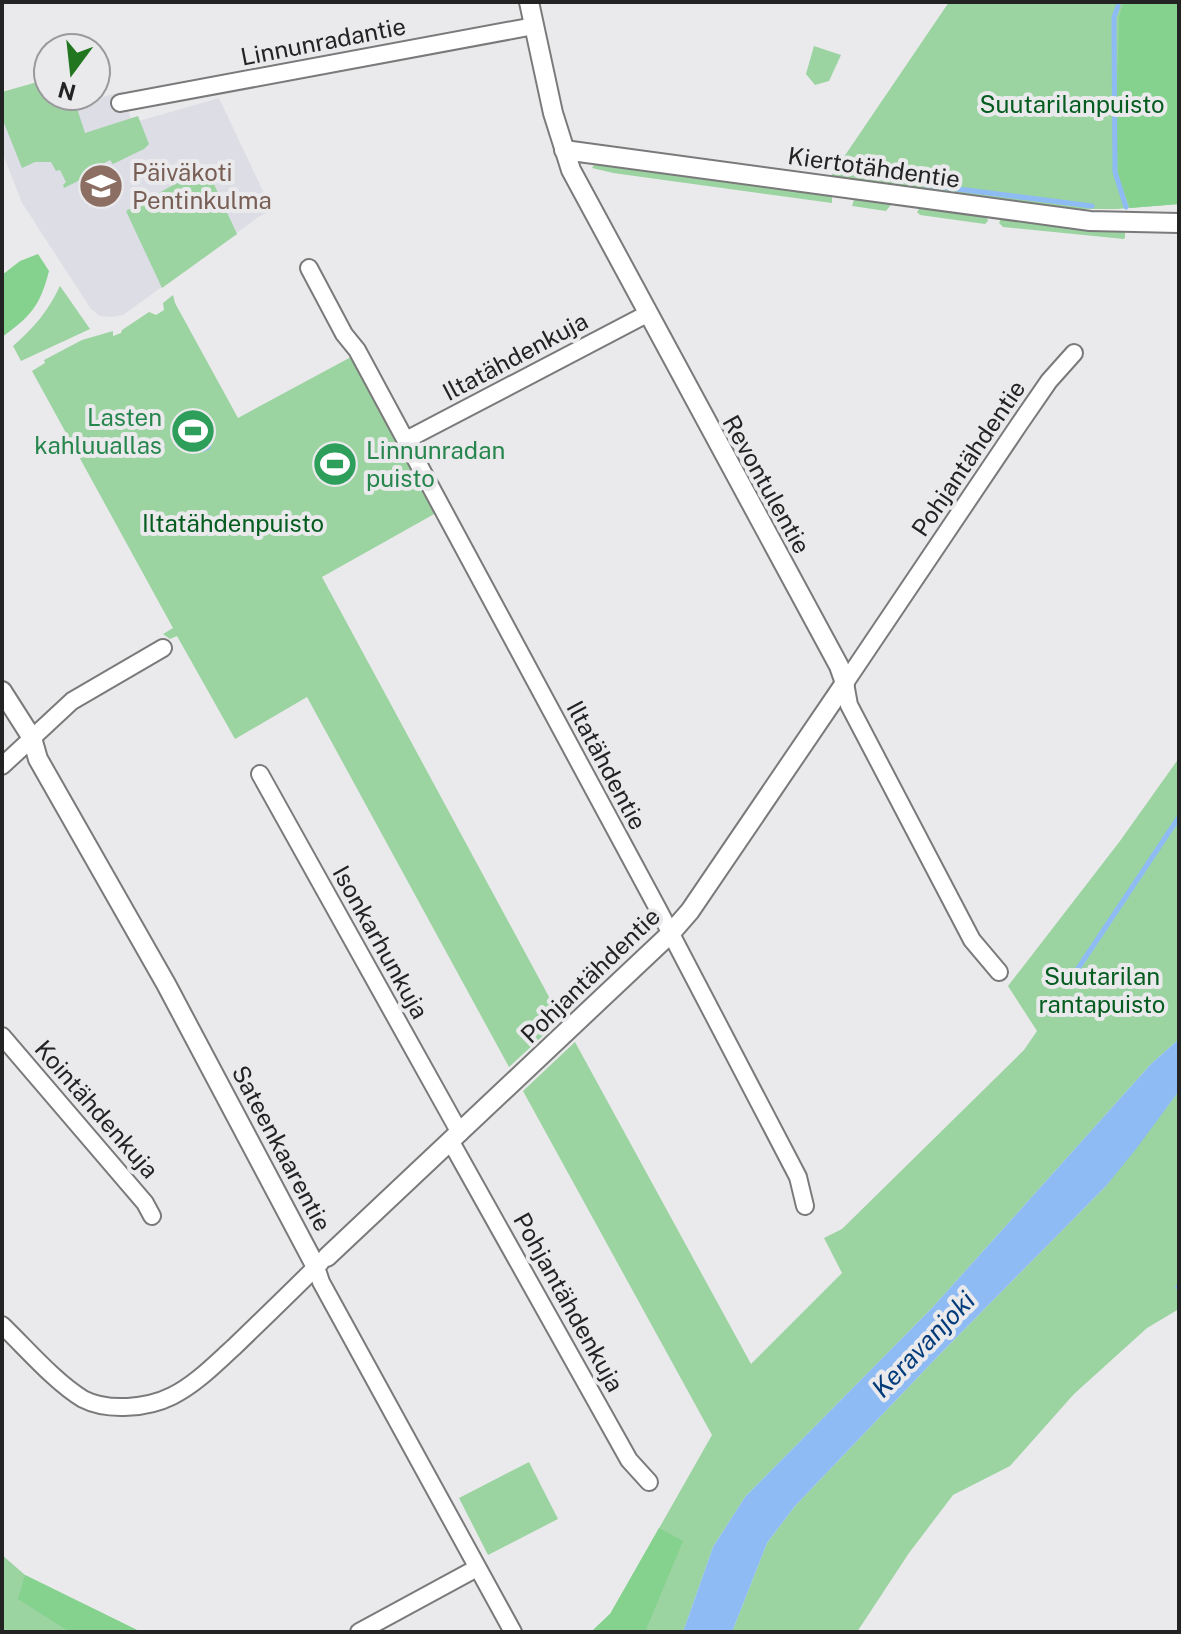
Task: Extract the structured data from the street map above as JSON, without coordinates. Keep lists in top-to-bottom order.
{
  "streets": {
    "street": [
      "Linnunradantie",
      "Kiertotähdentie",
      "Iltatähdenkuja",
      "Pohjantähdentie",
      "Revontulentie",
      "Iltatähdentie",
      "Isonkarhunkuja",
      "Kointähdenkuja",
      "Sateenkaarentie",
      "Pohjantähdenkuja"
    ]
  },
  "crossings": [
    ["Linnunradantie", "Revontulentie"],
    ["Kiertotähdentie", "Revontulentie"],
    ["Iltatähdenkuja", "Revontulentie"],
    ["Iltatähdenkuja", "Iltatähdentie"],
    ["Pohjantähdentie", "Revontulentie"],
    ["Pohjantähdentie", "Iltatähdentie"],
    ["Pohjantähdentie", "Isonkarhunkuja"],
    ["Pohjantähdentie", "Sateenkaarentie"],
    ["Pohjantähdentie", "Pohjantähdenkuja"],
    ["Isonkarhunkuja", "Pohjantähdenkuja"]
  ],
  "water": ["Keravanjoki"],
  "parks": ["Suutarilanpuisto", "Iltatähdenpuisto", "Suutarilan rantapuisto"],
  "places": {
    "school or university": ["Päiväkoti Pentinkulma"],
    "sports": ["Lasten kahluuallas", "Linnunradan puisto"]
  },
  "north": "bottom"
}
